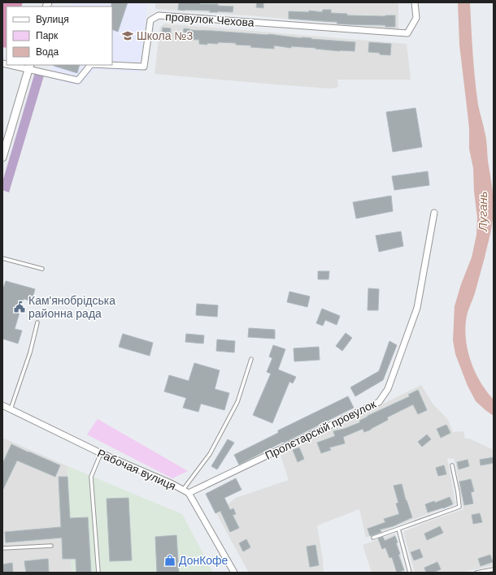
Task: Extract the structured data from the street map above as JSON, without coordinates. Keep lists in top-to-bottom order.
{
  "streets": {
    "street": ["провулок Чехова", "Пролєтарскій провулок", "Рабочая вулиця"]
  },
  "crossings": [
    ["Пролєтарскій провулок", "Рабочая вулиця"]
  ],
  "water": ["Лугань"],
  "places": {
    "school or university": ["Школа №3"],
    "public building": ["Кам'янобрідська районна рада"],
    "shop": ["ДонКофе"]
  },
  "legend": ["Вулиця", "Парк", "Вода"]
}
